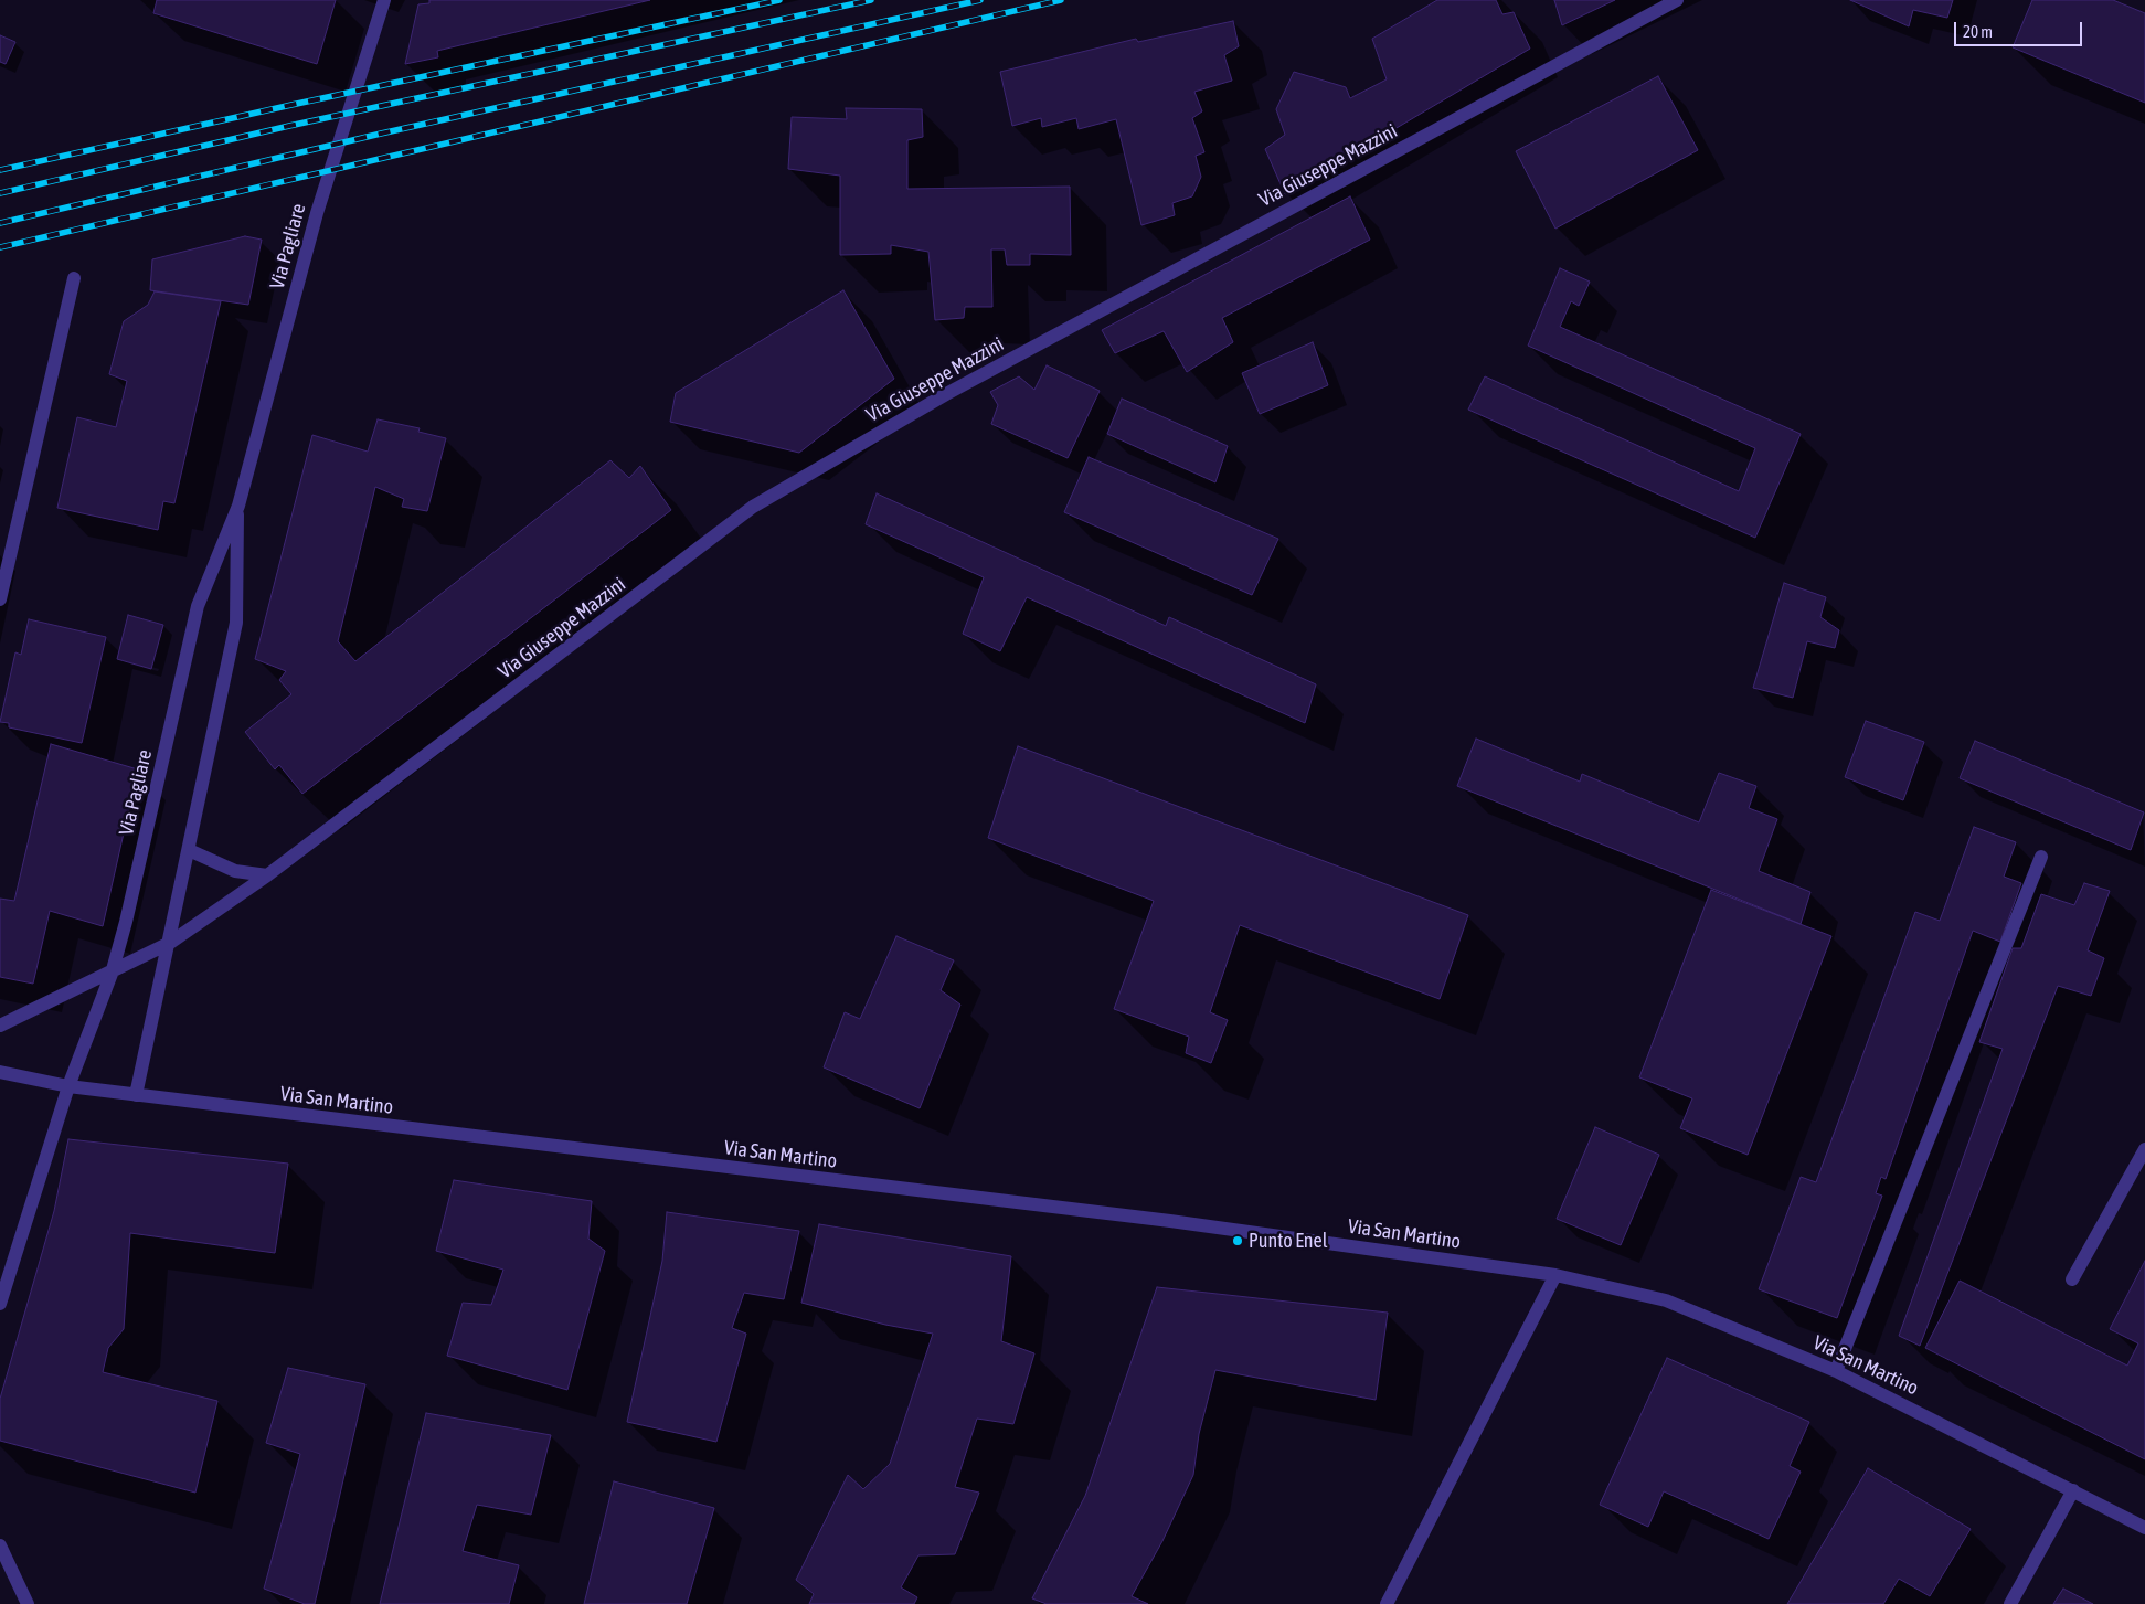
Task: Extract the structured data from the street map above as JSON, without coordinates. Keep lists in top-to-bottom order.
{
  "streets": {
    "street": ["Via Giuseppe Mazzini", "Via Pagliare", "Via San Martino"]
  },
  "crossings": [
    ["Via Giuseppe Mazzini", "Via Pagliare"],
    ["Via Pagliare", "Via San Martino"]
  ],
  "places": ["Punto Enel"],
  "scale_bar": "20 m"
}
